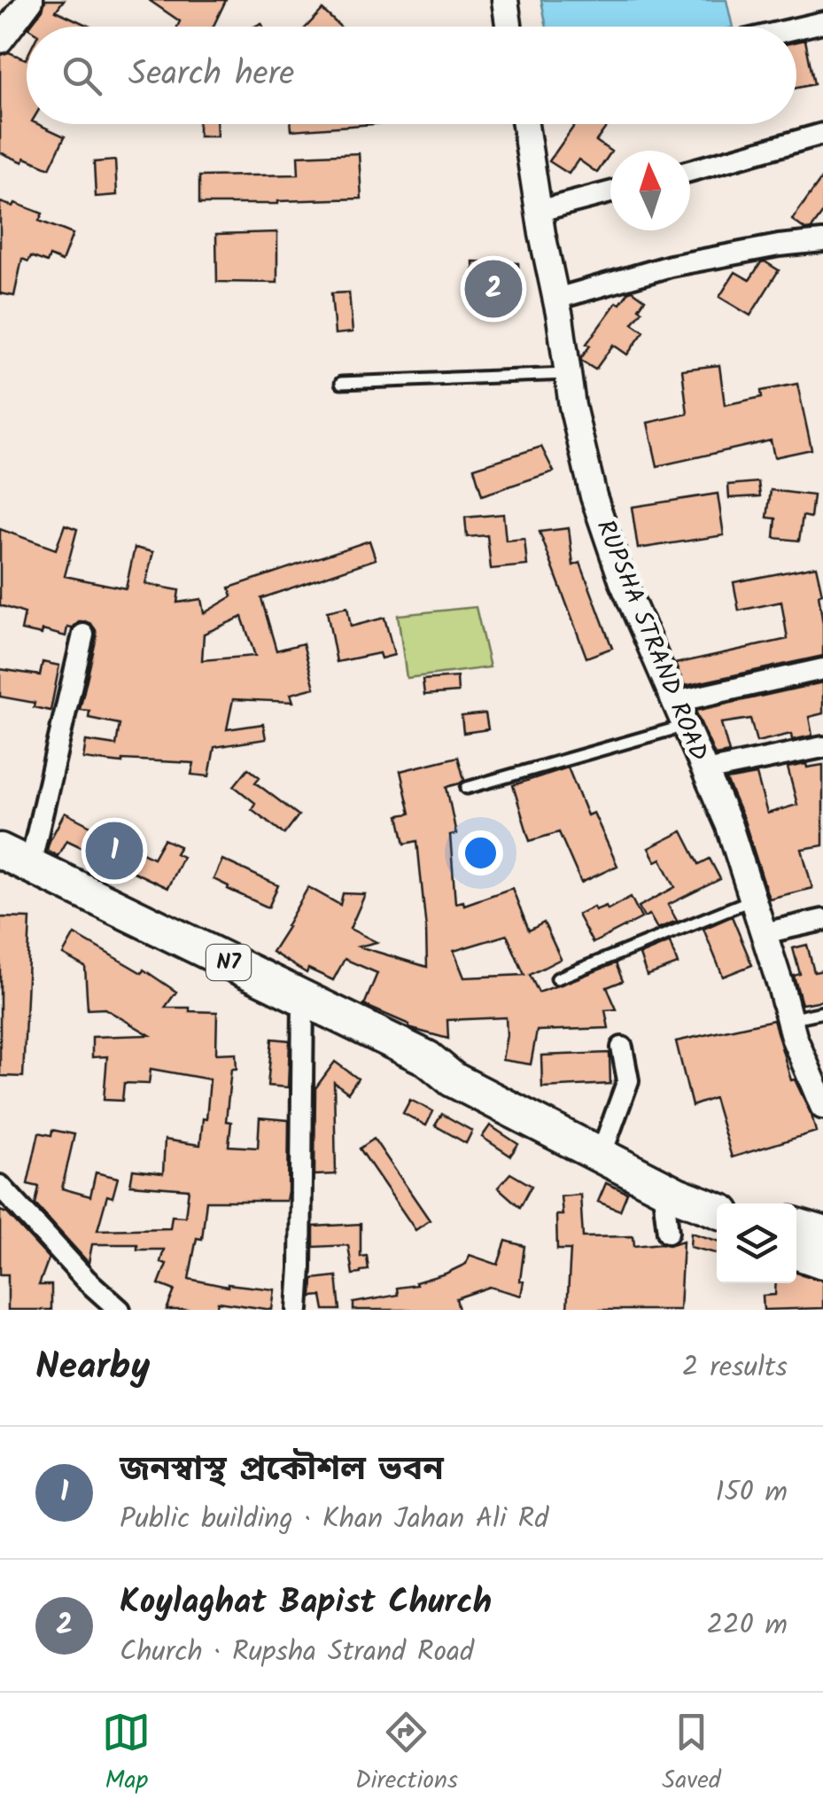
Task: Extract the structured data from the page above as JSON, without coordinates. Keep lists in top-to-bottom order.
{
  "streets": {
    "highway": ["N7"],
    "street": ["RUPSHA STRAND ROAD"]
  },
  "north": "top",
  "page": {
    "search": "Search here",
    "pins": ["2", "1"],
    "heading": ["Nearby", "2 results"],
    "list": [
      {
        "mark": "1",
        "name": "জনস্বাস্থ প্রকৌশল ভবন",
        "note": "Public building · Khan Jahan Ali Rd",
        "value": "150 m"
      },
      {
        "mark": "2",
        "name": "Koylaghat Bapist Church",
        "note": "Church · Rupsha Strand Road",
        "value": "220 m"
      }
    ],
    "nav": ["Map", "Directions", "Saved"]
  }
}
